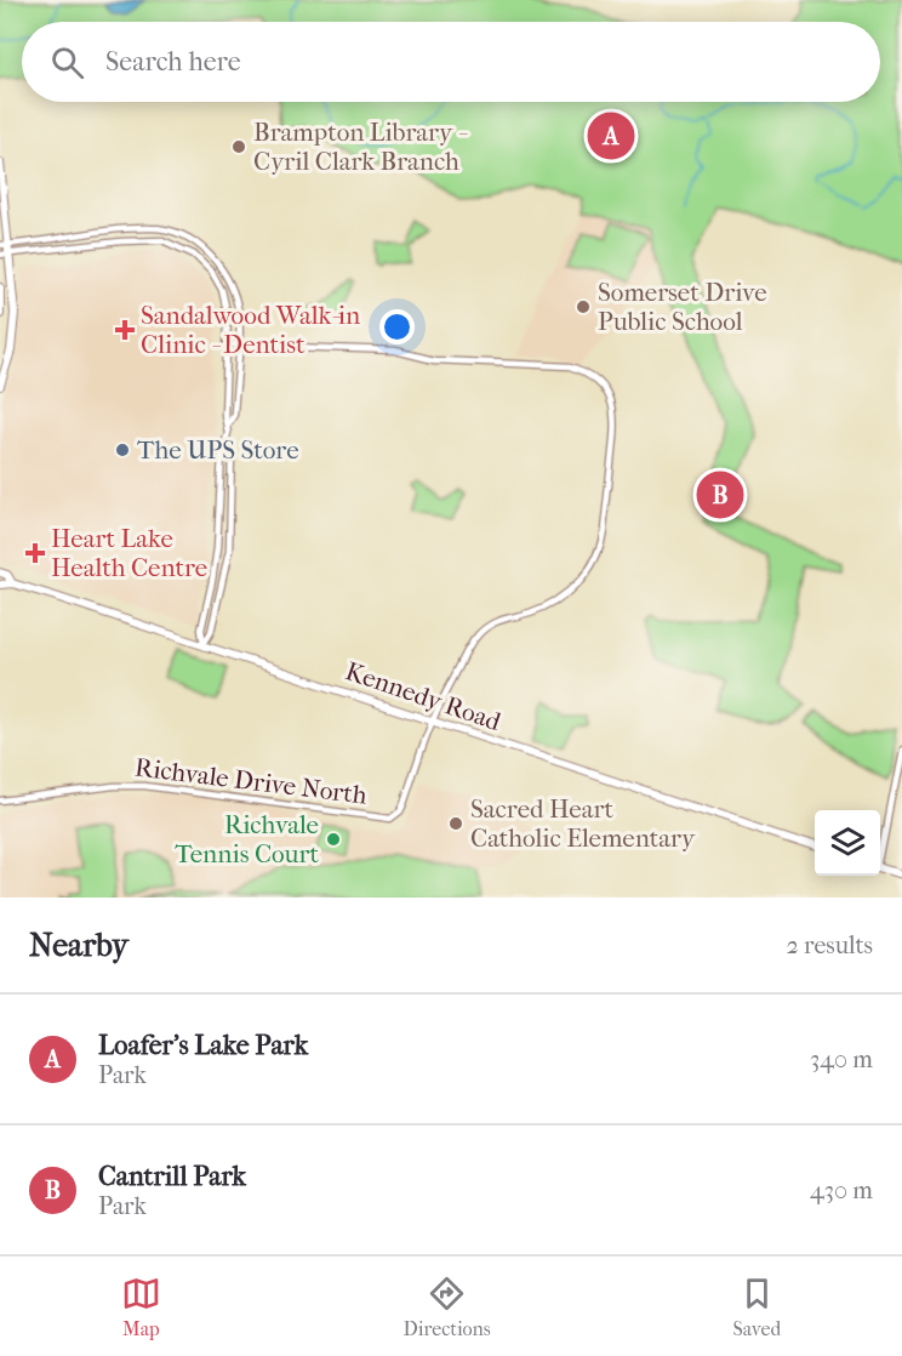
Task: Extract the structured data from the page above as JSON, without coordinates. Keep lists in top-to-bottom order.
{
  "streets": {
    "main road": ["Kennedy Road"],
    "street": ["Richvale Drive North"]
  },
  "crossings": [
    ["Kennedy Road", "Richvale Drive North"]
  ],
  "places": {
    "other": [
      "Brampton Library - Cyril Clark Branch",
      "Somerset Drive Public School",
      "The UPS Store",
      "Sacred Heart Catholic Elementary",
      "Richvale Tennis Court"
    ],
    "health": ["Sandalwood Walk-in Clinic - Dentist", "Heart Lake Health Centre"]
  },
  "page": {
    "search": "Search here",
    "pins": ["A", "B"],
    "heading": ["Nearby", "2 results"],
    "list": [
      {
        "mark": "A",
        "name": "Loafer's Lake Park",
        "note": "Park",
        "value": "340 m"
      },
      {
        "mark": "B",
        "name": "Cantrill Park",
        "note": "Park",
        "value": "430 m"
      }
    ],
    "nav": ["Map", "Directions", "Saved"]
  }
}
